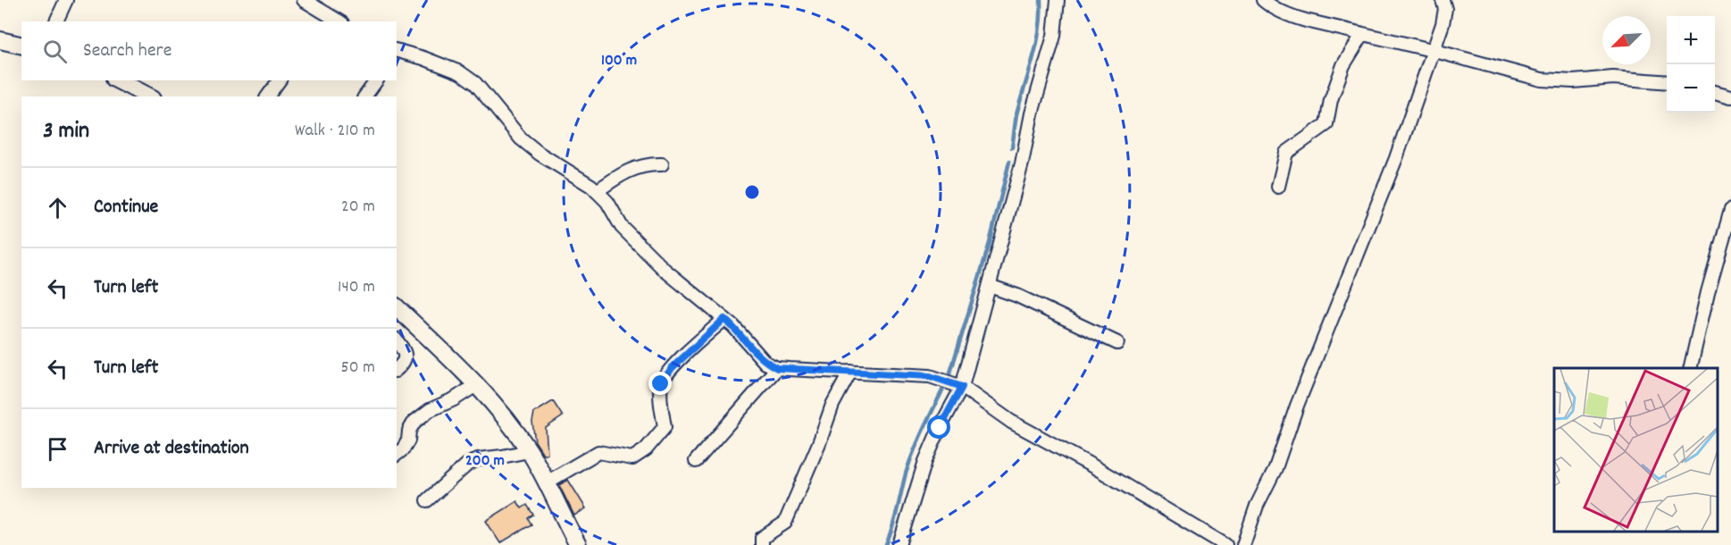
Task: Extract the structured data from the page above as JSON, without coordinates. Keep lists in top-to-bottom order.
{
  "north": "bottom left",
  "page": {
    "map_buttons": ["+", "−"],
    "search": "Search here",
    "heading": ["3 min", "Walk · 210 m"],
    "list": [
      ["Continue", "20 m"],
      ["Turn left", "140 m"],
      ["Turn left", "50 m"],
      "Arrive at destination"
    ]
  },
  "rings": ["100 m", "200 m"]
}
